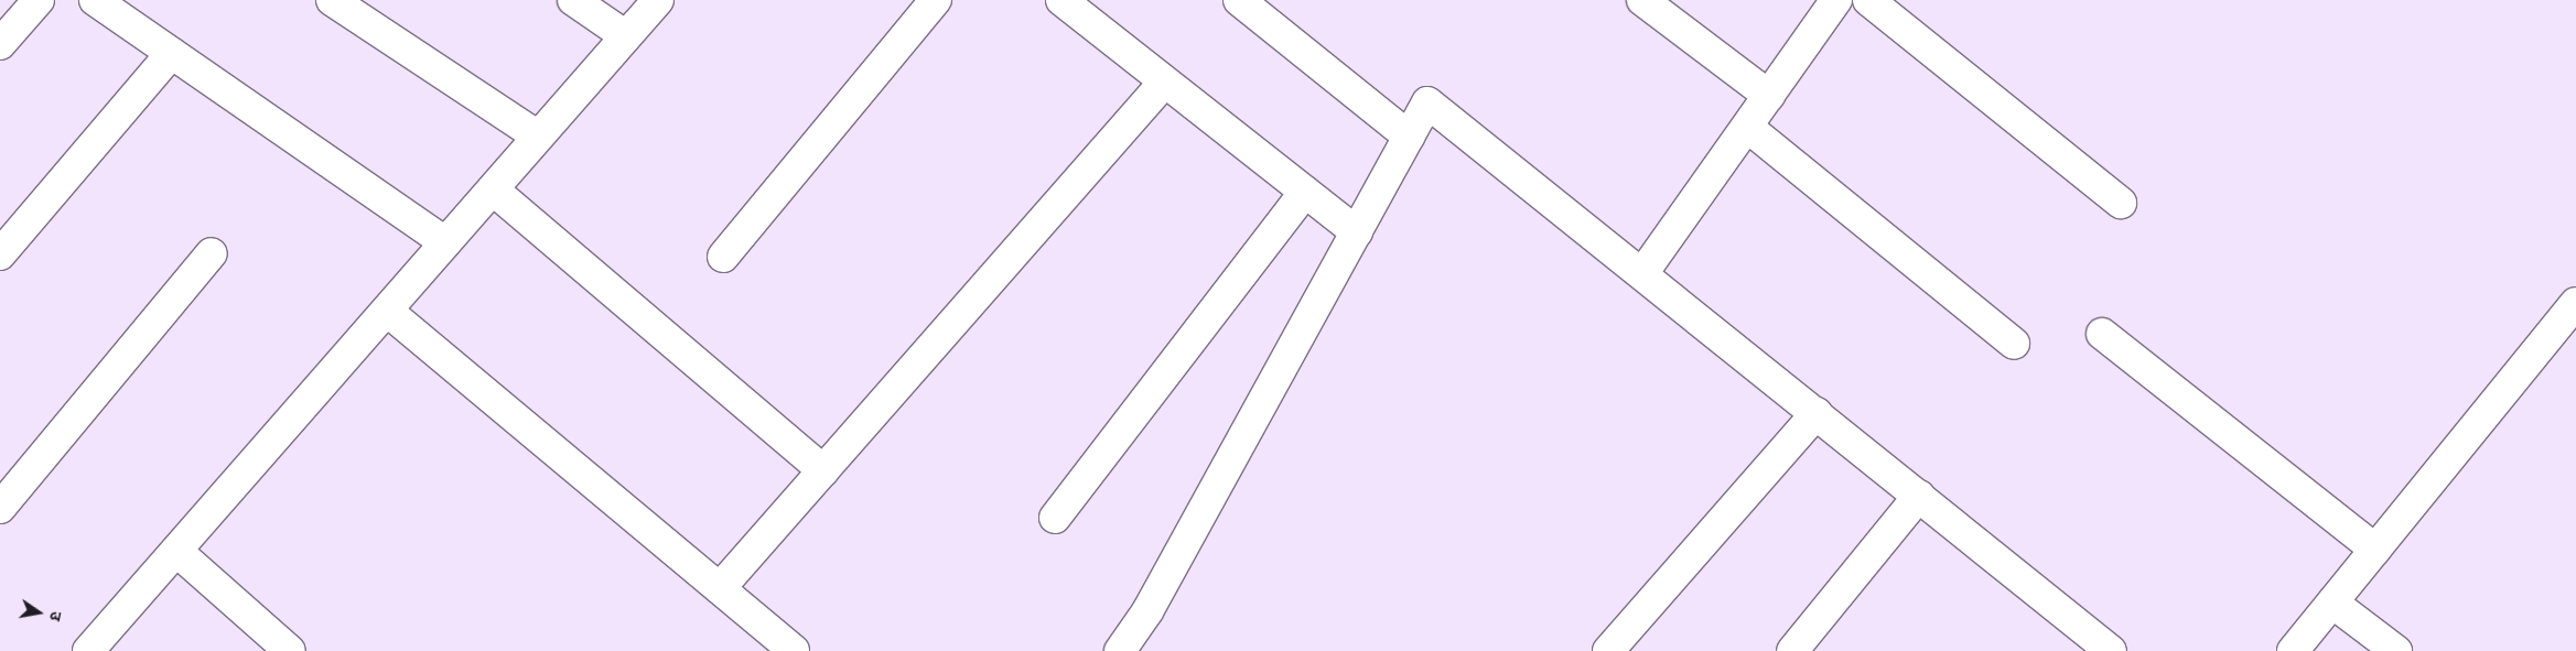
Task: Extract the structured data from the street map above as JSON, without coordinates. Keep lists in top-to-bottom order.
{
  "north": "right"
}
